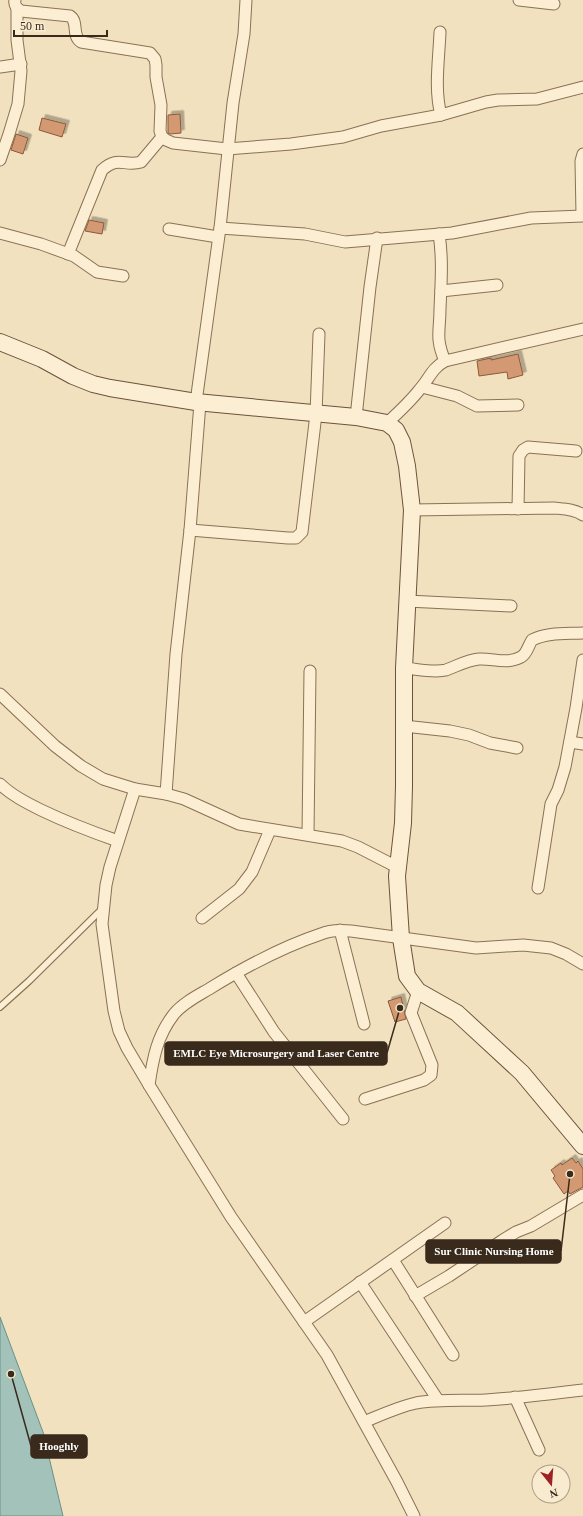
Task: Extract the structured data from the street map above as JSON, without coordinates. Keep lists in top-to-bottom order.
{
  "places": ["EMLC Eye Microsurgery and Laser Centre", "Sur Clinic Nursing Home", "Hooghly"],
  "scale_bar": "50 m",
  "north": "bottom"
}
